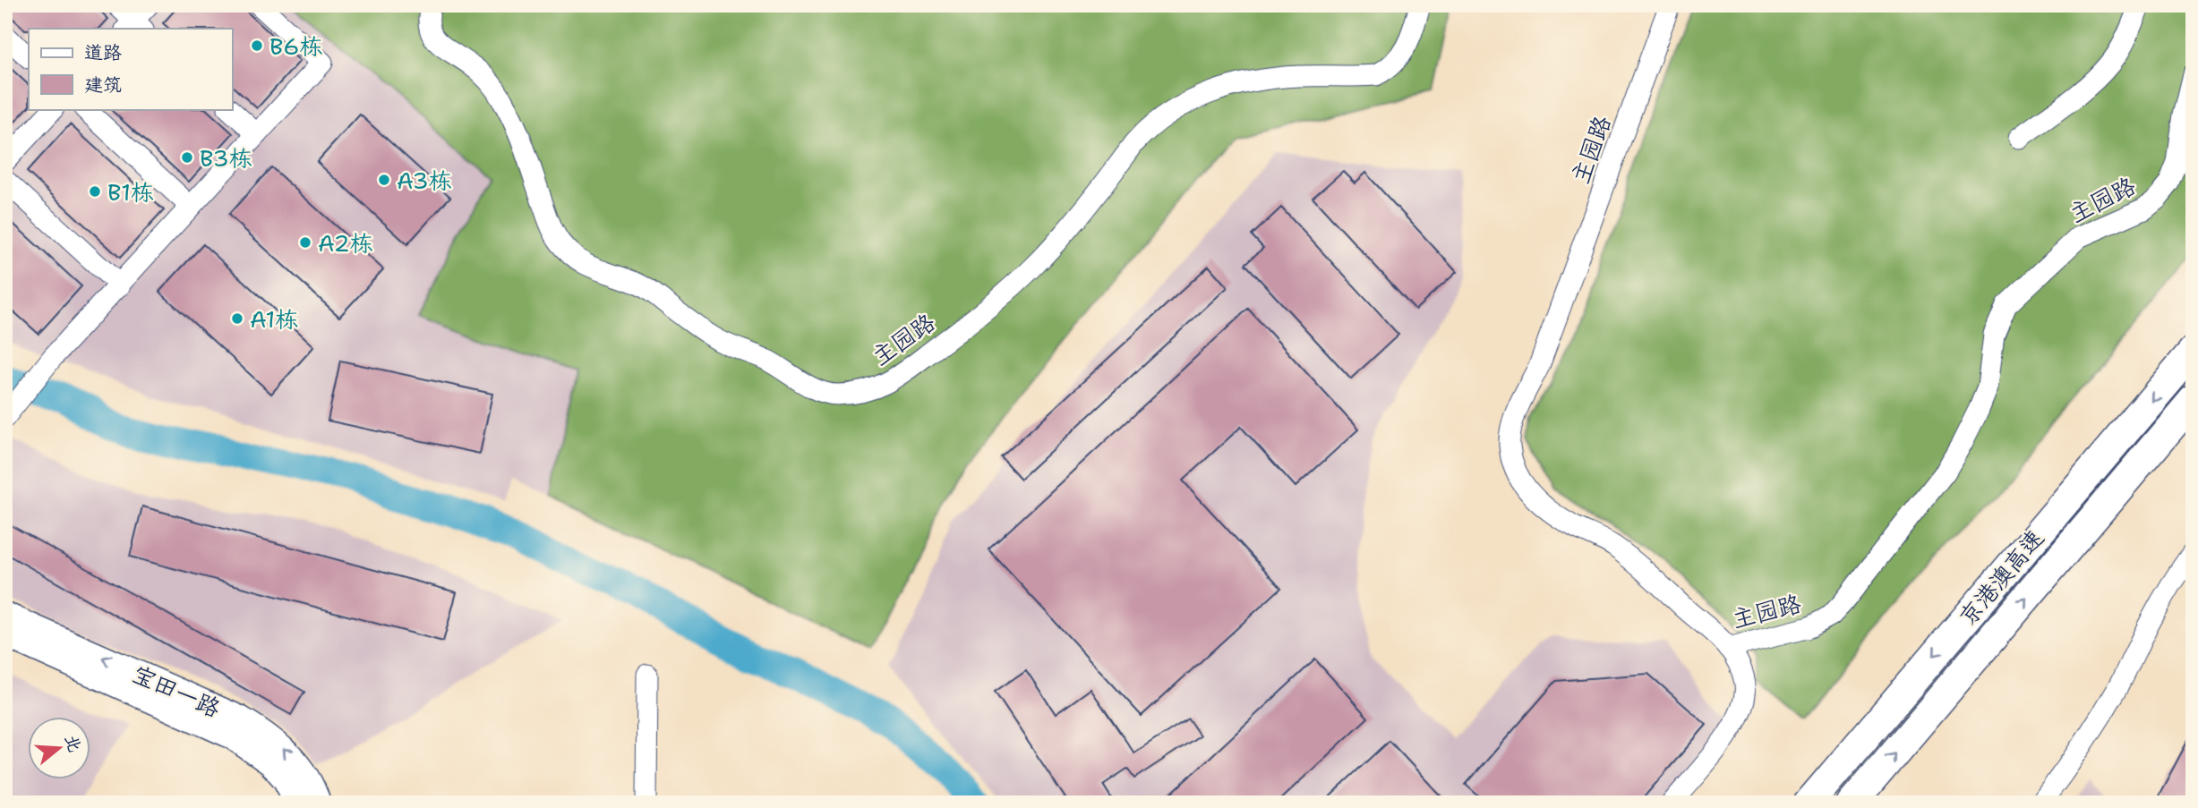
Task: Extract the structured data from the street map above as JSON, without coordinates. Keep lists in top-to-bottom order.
{
  "streets": {
    "highway": ["京港澳高速"],
    "main road": ["宝田一路"],
    "street": ["主园路"]
  },
  "places": [
    "B6栋",
    "B3栋",
    "A3栋",
    "B1栋",
    "A2栋",
    "A1栋"
  ],
  "legend": ["道路", "建筑"],
  "north": "right"
}
